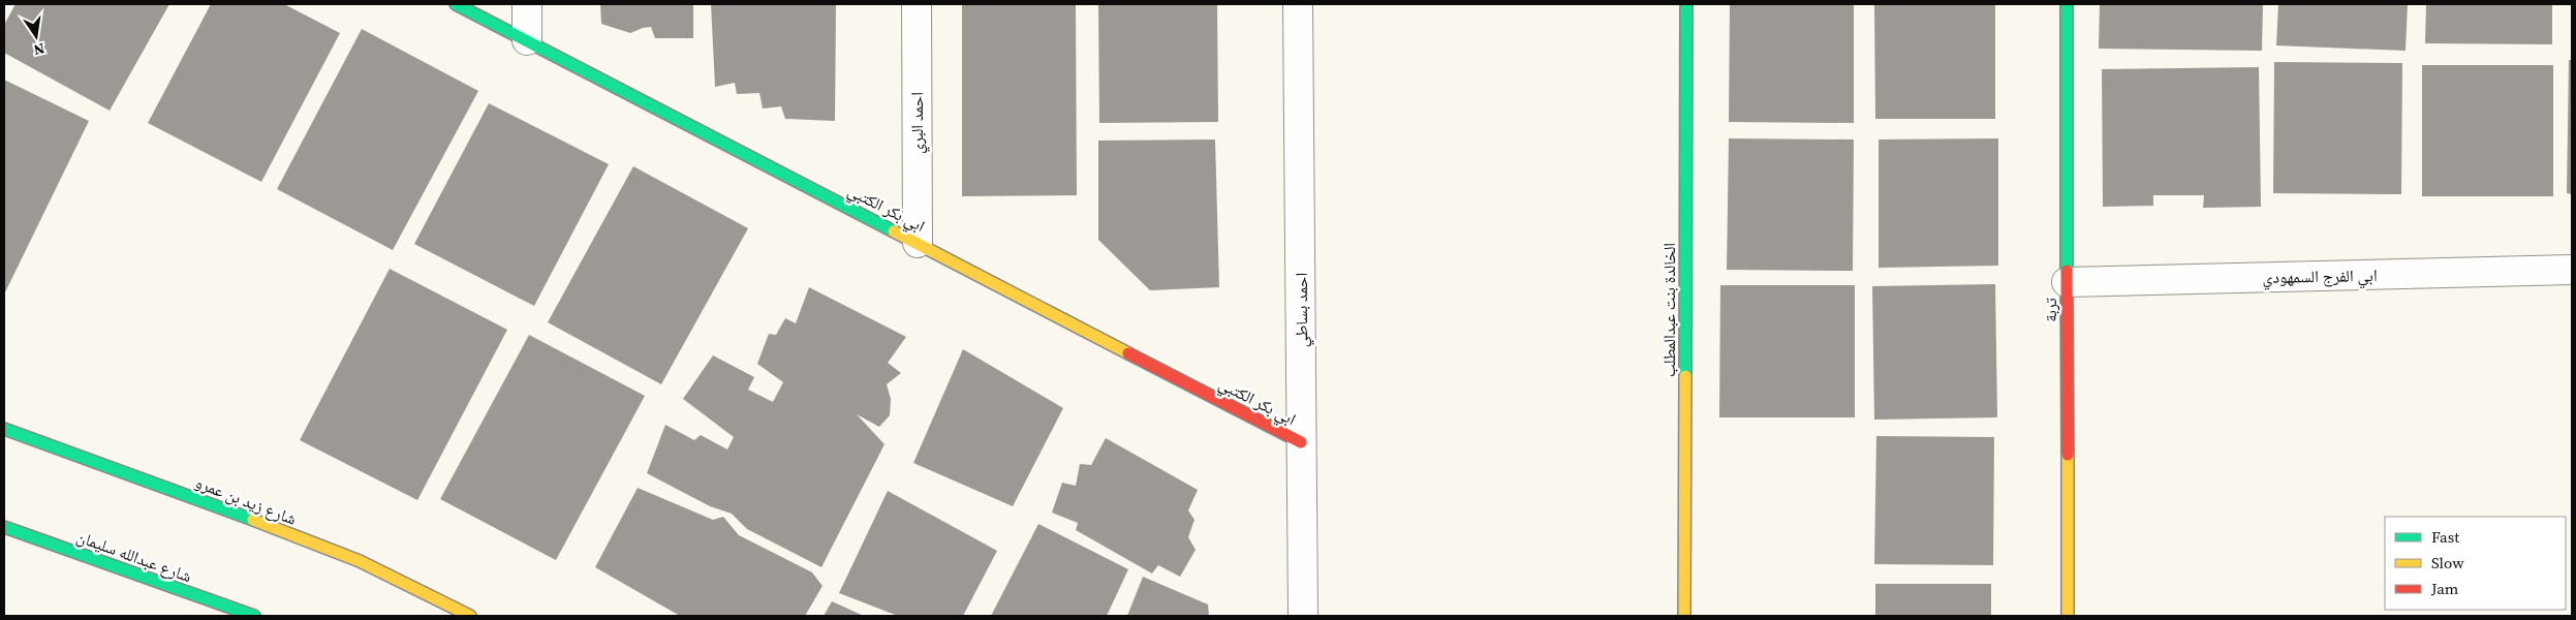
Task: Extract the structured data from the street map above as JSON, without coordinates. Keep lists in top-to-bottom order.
{
  "streets": {
    "street": [
      "احمد البري",
      "ابي بكر الكتبي",
      "ابي الفرج السمهودي",
      "احمد بساطي",
      "الخالدة بنت عبدالمطلب",
      "تربة",
      "شارع زيد بن عمرو",
      "شارع عبدالله سليمان"
    ]
  },
  "crossings": [
    ["احمد البري", "ابي بكر الكتبي"],
    ["ابي بكر الكتبي", "احمد بساطي"],
    ["ابي الفرج السمهودي", "تربة"]
  ],
  "legend": ["Fast", "Slow", "Jam"],
  "north": "bottom"
}
